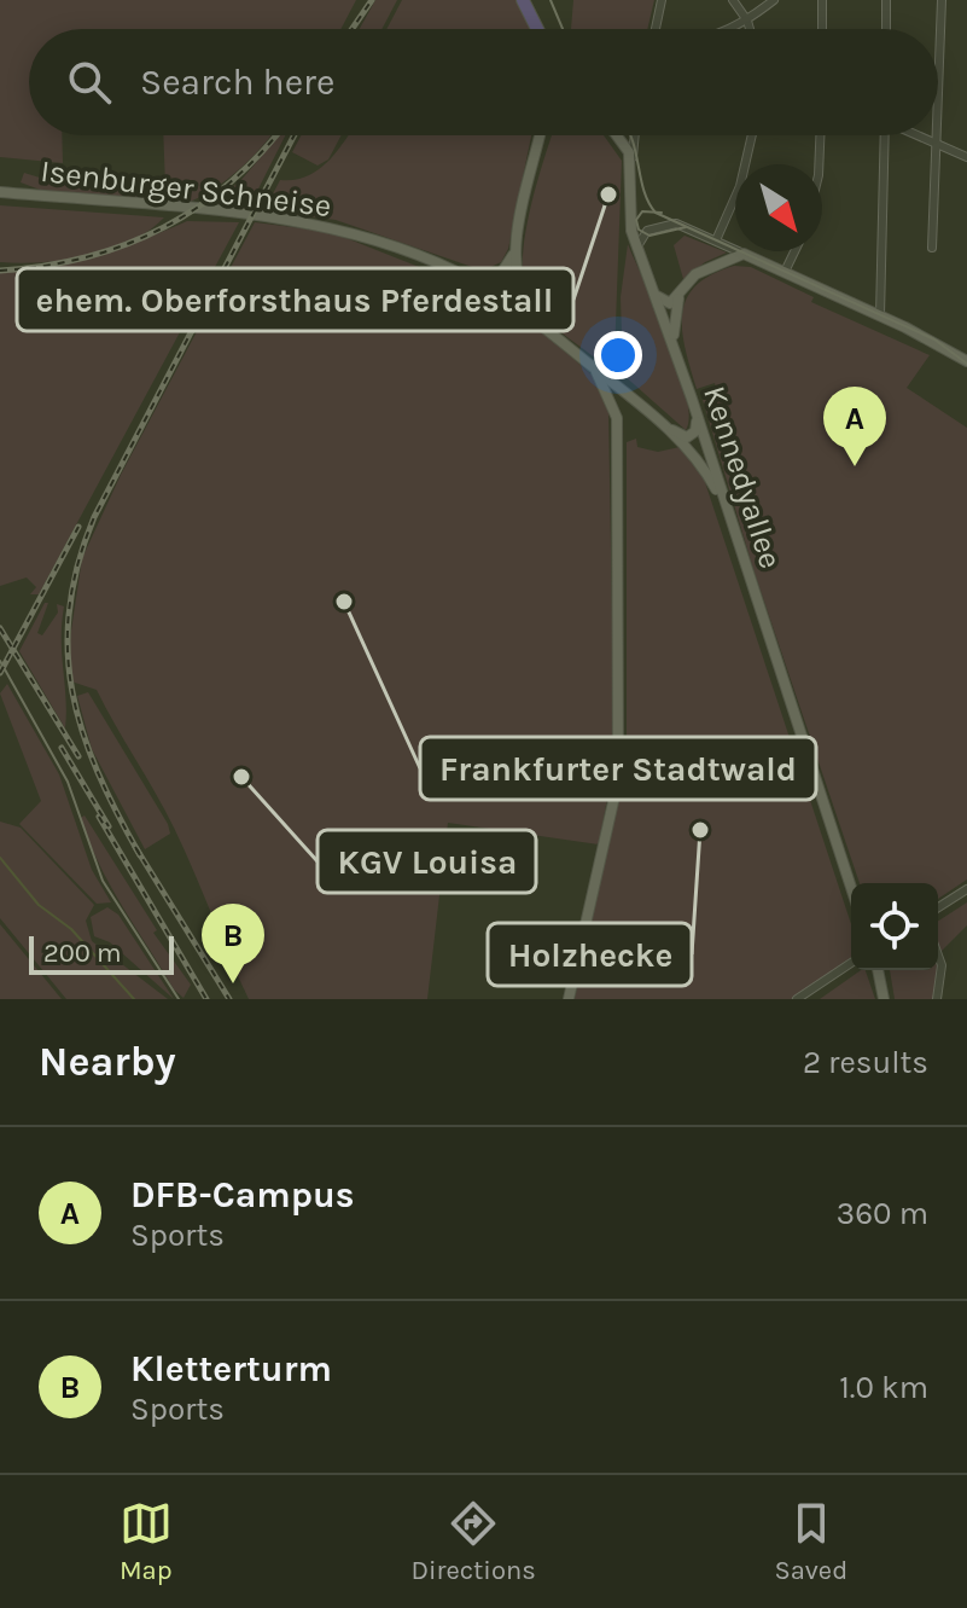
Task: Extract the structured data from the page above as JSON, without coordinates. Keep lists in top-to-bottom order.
{
  "streets": {
    "main road": ["Isenburger Schneise", "Kennedyallee"]
  },
  "crossings": [
    ["Isenburger Schneise", "Kennedyallee"]
  ],
  "places": [
    "ehem. Oberforsthaus Pferdestall",
    "Frankfurter Stadtwald",
    "KGV Louisa",
    "Holzhecke"
  ],
  "scale_bar": "200 m",
  "north": "bottom right",
  "page": {
    "search": "Search here",
    "pins": ["A", "B"],
    "scale": "200 m",
    "heading": ["Nearby", "2 results"],
    "list": [
      {
        "mark": "A",
        "name": "DFB-Campus",
        "note": "Sports",
        "value": "360 m"
      },
      {
        "mark": "B",
        "name": "Kletterturm",
        "note": "Sports",
        "value": "1.0 km"
      }
    ],
    "nav": ["Map", "Directions", "Saved"]
  }
}
